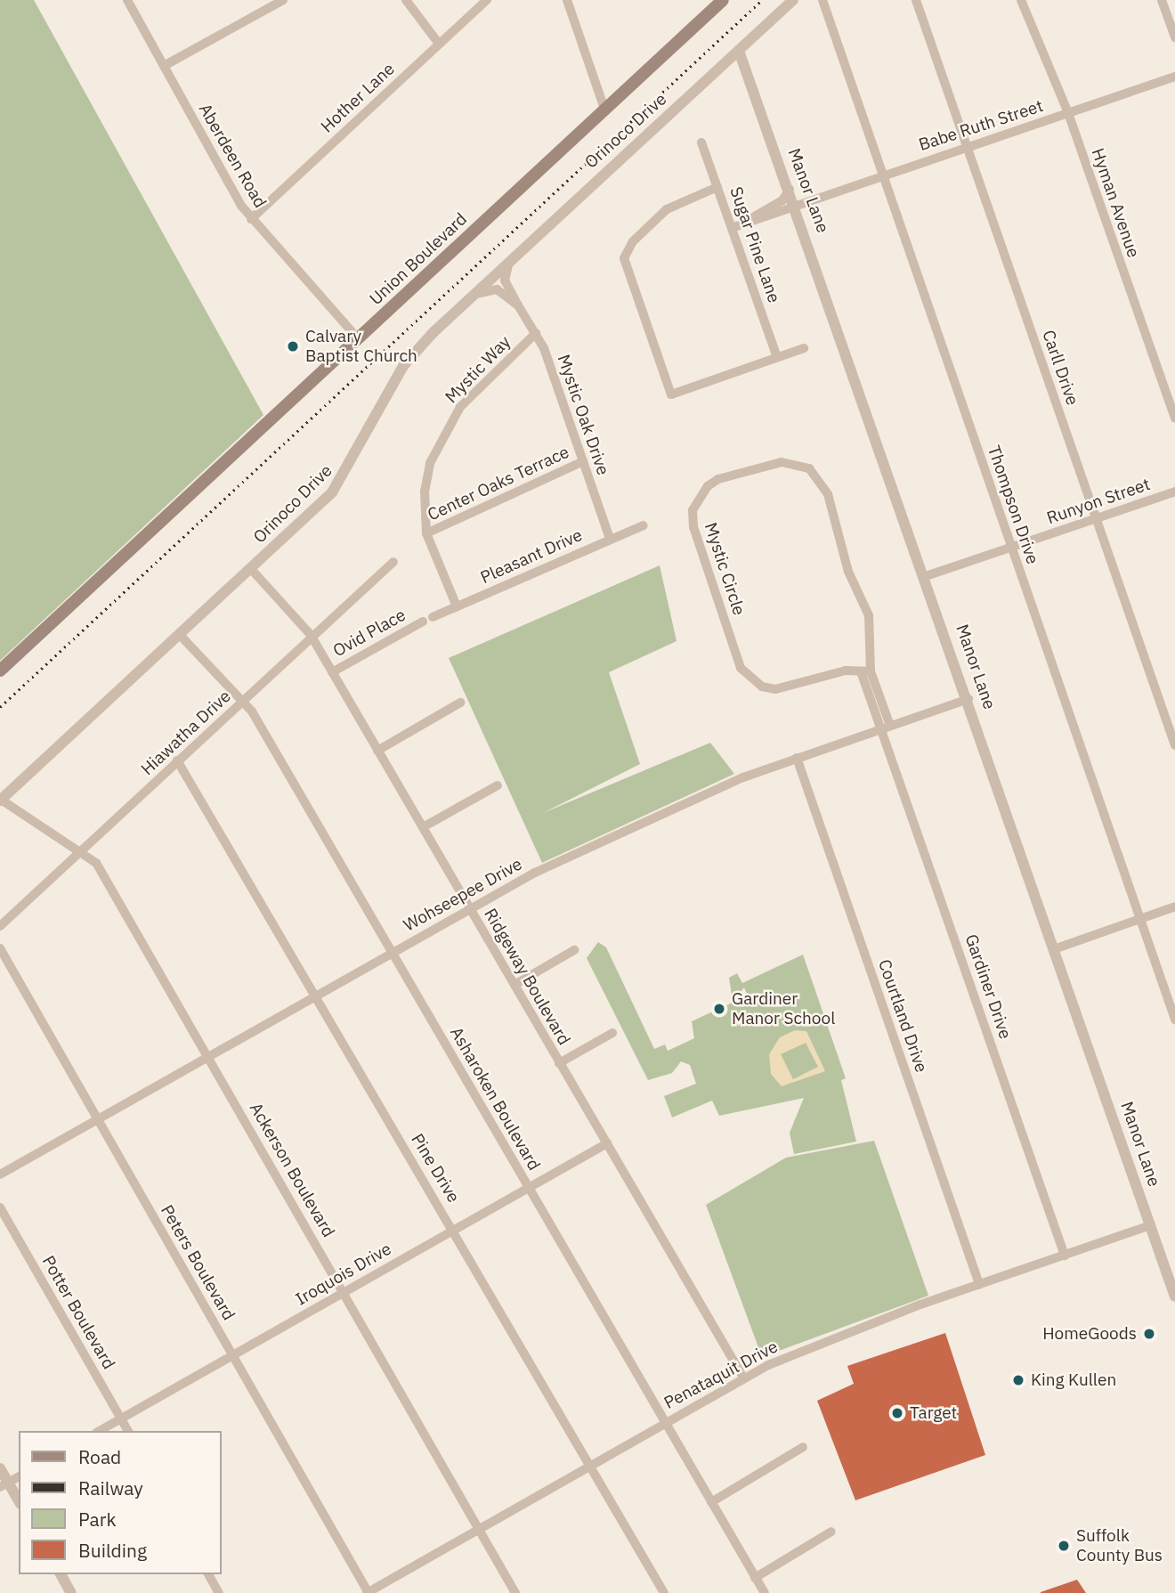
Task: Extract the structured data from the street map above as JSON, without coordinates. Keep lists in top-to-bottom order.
{
  "streets": {
    "main road": ["Union Boulevard"],
    "street": [
      "Hother Lane",
      "Babe Ruth Street",
      "Orinoco Drive",
      "Aberdeen Road",
      "Manor Lane",
      "Hyman Avenue",
      "Sugar Pine Lane",
      "Carll Drive",
      "Mystic Way",
      "Mystic Oak Drive",
      "Center Oaks Terrace",
      "Runyon Street",
      "Thompson Drive",
      "Pleasant Drive",
      "Mystic Circle",
      "Ovid Place",
      "Hiawatha Drive",
      "Wohseepee Drive",
      "Ridgeway Boulevard",
      "Gardiner Drive",
      "Courtland Drive",
      "Asharoken Boulevard",
      "Pine Drive",
      "Ackerson Boulevard",
      "Peters Boulevard",
      "Iroquois Drive",
      "Potter Boulevard",
      "Penataquit Drive"
    ]
  },
  "crossings": [
    ["Hother Lane", "Aberdeen Road"],
    ["Babe Ruth Street", "Manor Lane"],
    ["Babe Ruth Street", "Hyman Avenue"],
    ["Babe Ruth Street", "Sugar Pine Lane"],
    ["Babe Ruth Street", "Carll Drive"],
    ["Babe Ruth Street", "Thompson Drive"],
    ["Orinoco Drive", "Manor Lane"],
    ["Orinoco Drive", "Mystic Oak Drive"],
    ["Orinoco Drive", "Ridgeway Boulevard"],
    ["Orinoco Drive", "Asharoken Boulevard"],
    ["Orinoco Drive", "Ackerson Boulevard"],
    ["Aberdeen Road", "Union Boulevard"],
    ["Manor Lane", "Runyon Street"],
    ["Manor Lane", "Wohseepee Drive"],
    ["Manor Lane", "Penataquit Drive"],
    ["Carll Drive", "Runyon Street"],
    ["Mystic Way", "Mystic Oak Drive"],
    ["Mystic Way", "Center Oaks Terrace"],
    ["Mystic Way", "Pleasant Drive"],
    ["Mystic Oak Drive", "Center Oaks Terrace"],
    ["Mystic Oak Drive", "Pleasant Drive"],
    ["Runyon Street", "Thompson Drive"],
    ["Mystic Circle", "Wohseepee Drive"],
    ["Mystic Circle", "Gardiner Drive"],
    ["Ovid Place", "Ridgeway Boulevard"],
    ["Hiawatha Drive", "Ridgeway Boulevard"],
    ["Hiawatha Drive", "Asharoken Boulevard"],
    ["Hiawatha Drive", "Pine Drive"],
    ["Hiawatha Drive", "Ackerson Boulevard"],
    ["Wohseepee Drive", "Ridgeway Boulevard"],
    ["Wohseepee Drive", "Gardiner Drive"],
    ["Wohseepee Drive", "Courtland Drive"],
    ["Wohseepee Drive", "Asharoken Boulevard"],
    ["Wohseepee Drive", "Pine Drive"],
    ["Wohseepee Drive", "Ackerson Boulevard"],
    ["Wohseepee Drive", "Peters Boulevard"],
    ["Ridgeway Boulevard", "Iroquois Drive"],
    ["Ridgeway Boulevard", "Penataquit Drive"],
    ["Gardiner Drive", "Penataquit Drive"],
    ["Courtland Drive", "Penataquit Drive"],
    ["Asharoken Boulevard", "Iroquois Drive"],
    ["Asharoken Boulevard", "Penataquit Drive"],
    ["Pine Drive", "Iroquois Drive"],
    ["Pine Drive", "Penataquit Drive"],
    ["Ackerson Boulevard", "Iroquois Drive"],
    ["Ackerson Boulevard", "Penataquit Drive"],
    ["Peters Boulevard", "Iroquois Drive"],
    ["Peters Boulevard", "Penataquit Drive"],
    ["Iroquois Drive", "Potter Boulevard"]
  ],
  "places": [
    "Calvary Baptist Church",
    "Gardiner Manor School",
    "HomeGoods",
    "King Kullen",
    "Target",
    "Suffolk County Bus"
  ],
  "legend": [
    "Road",
    "Railway",
    "Park",
    "Building"
  ]
}
